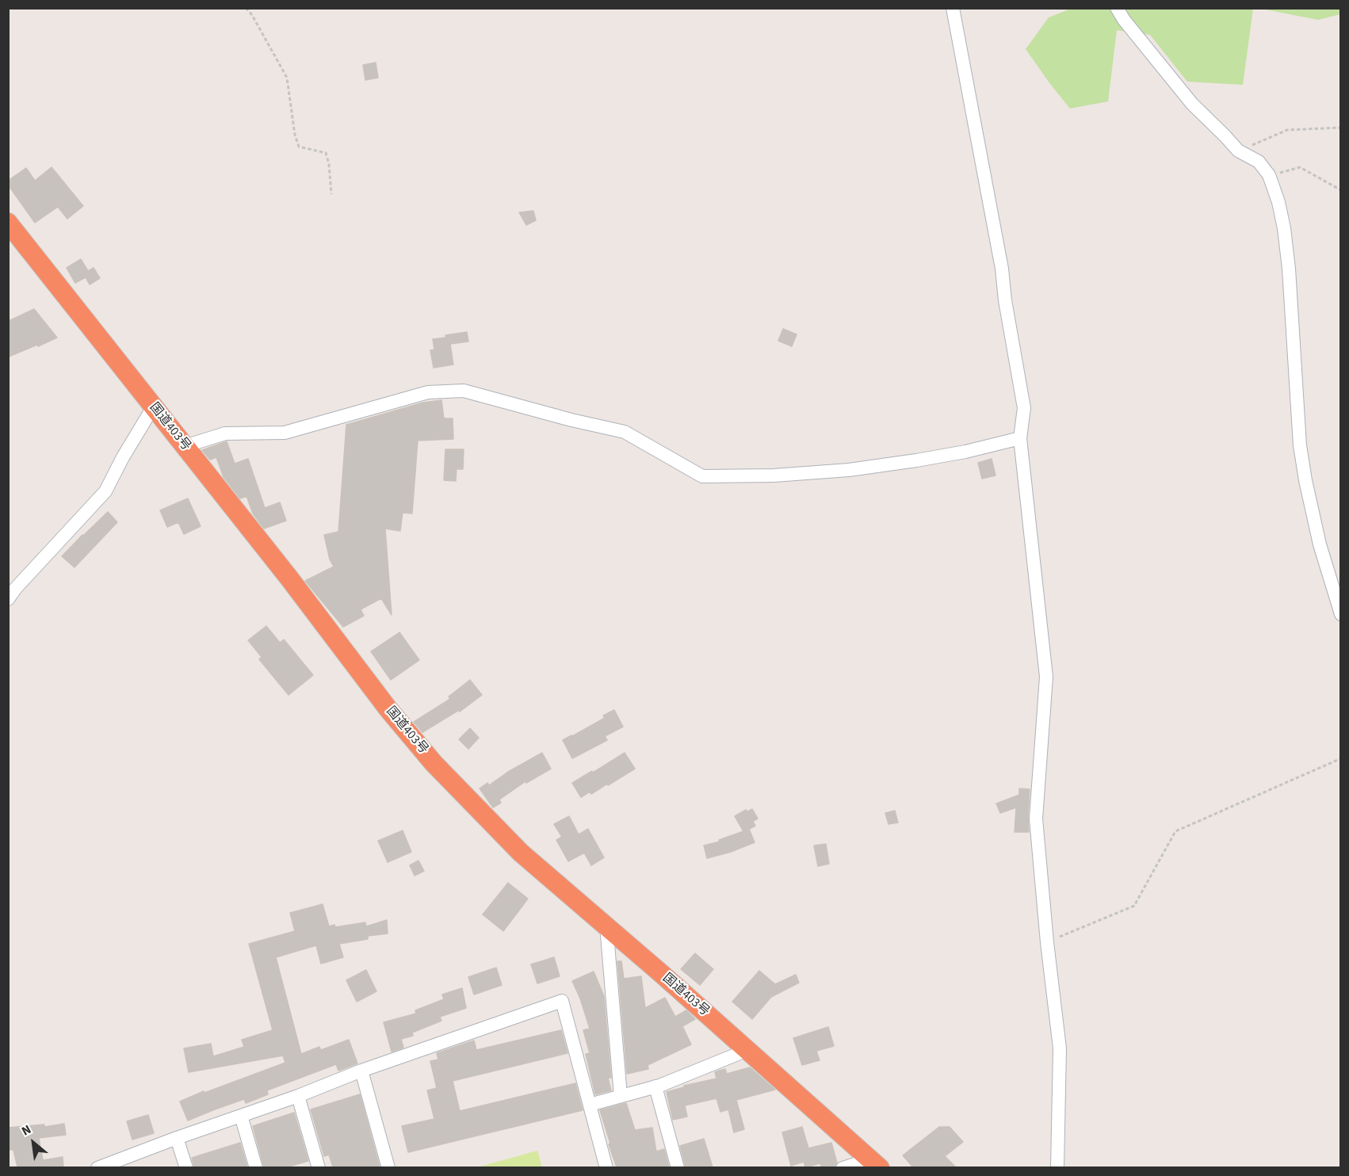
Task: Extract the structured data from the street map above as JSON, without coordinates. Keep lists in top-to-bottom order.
{
  "streets": {
    "highway": ["国道403号"]
  },
  "north": "top left"
}
